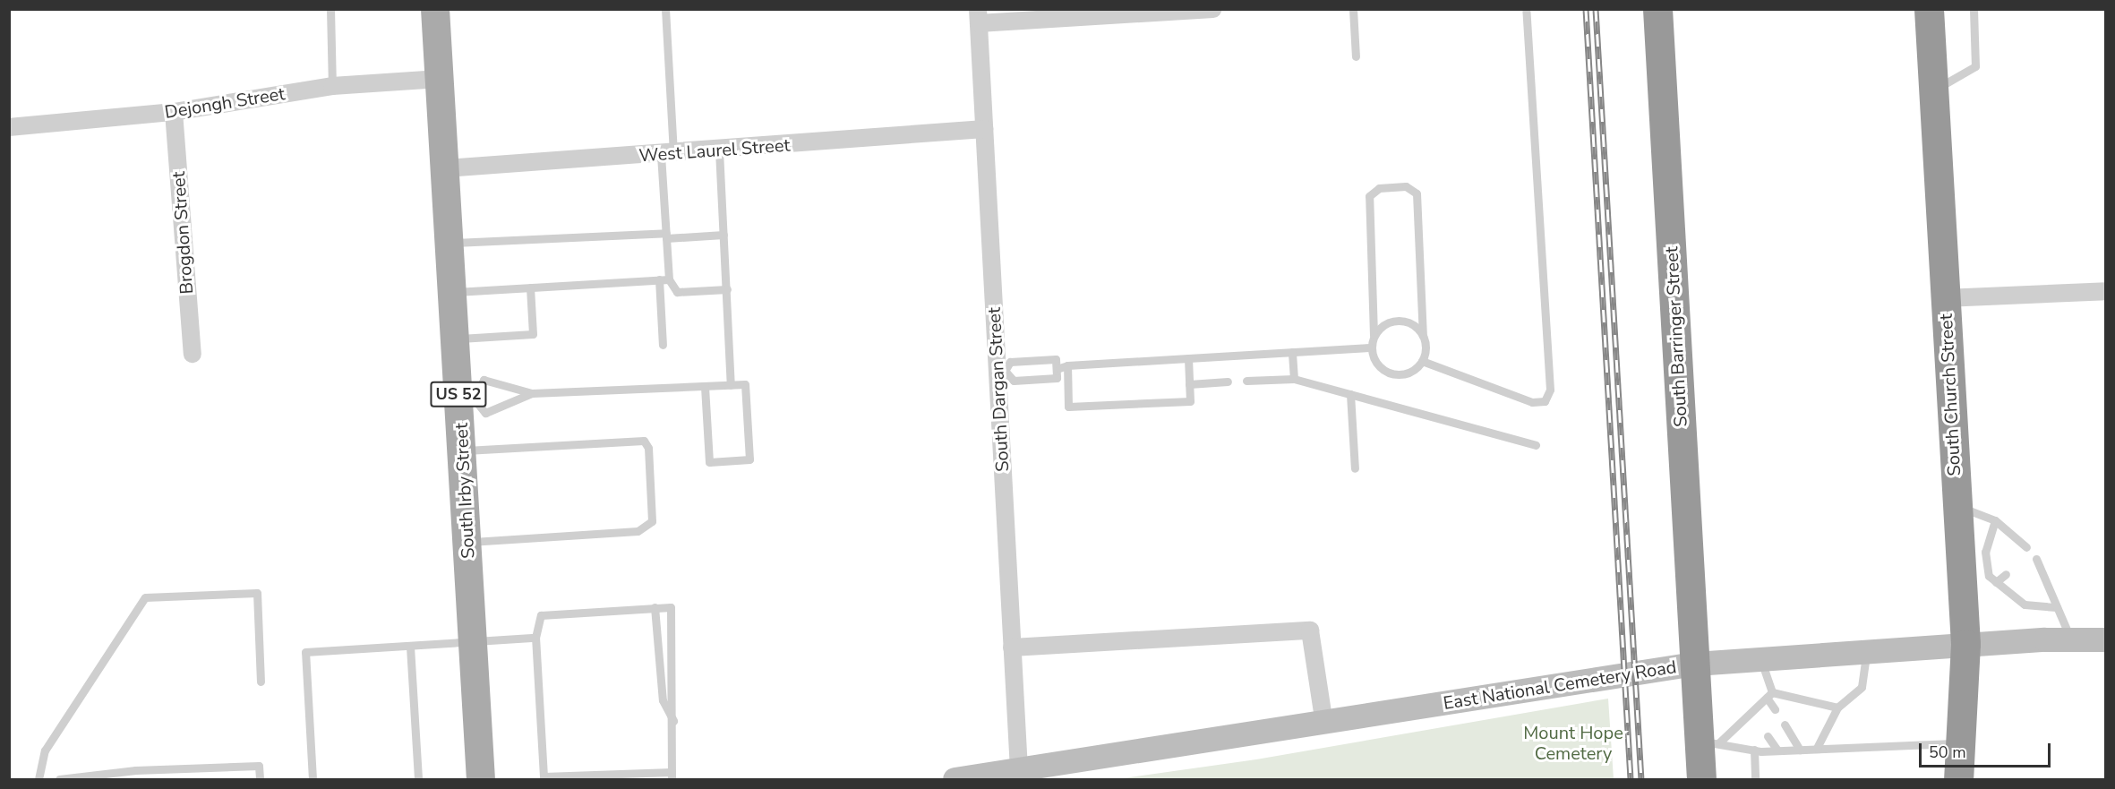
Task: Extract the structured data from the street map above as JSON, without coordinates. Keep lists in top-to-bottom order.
{
  "streets": {
    "highway": ["South Barringer Street", "South Church Street"],
    "main road": ["US 52", "South Irby Street"],
    "street": [
      "Dejongh Street",
      "West Laurel Street",
      "Brogdon Street",
      "South Dargan Street",
      "East National Cemetery Road"
    ]
  },
  "crossings": [
    ["Dejongh Street", "Brogdon Street"],
    ["Dejongh Street", "South Irby Street"],
    ["West Laurel Street", "South Dargan Street"],
    ["West Laurel Street", "South Irby Street"],
    ["South Barringer Street", "East National Cemetery Road"],
    ["South Dargan Street", "East National Cemetery Road"],
    ["South Church Street", "East National Cemetery Road"]
  ],
  "parks": ["Mount Hope Cemetery"],
  "scale_bar": "50 m"
}
